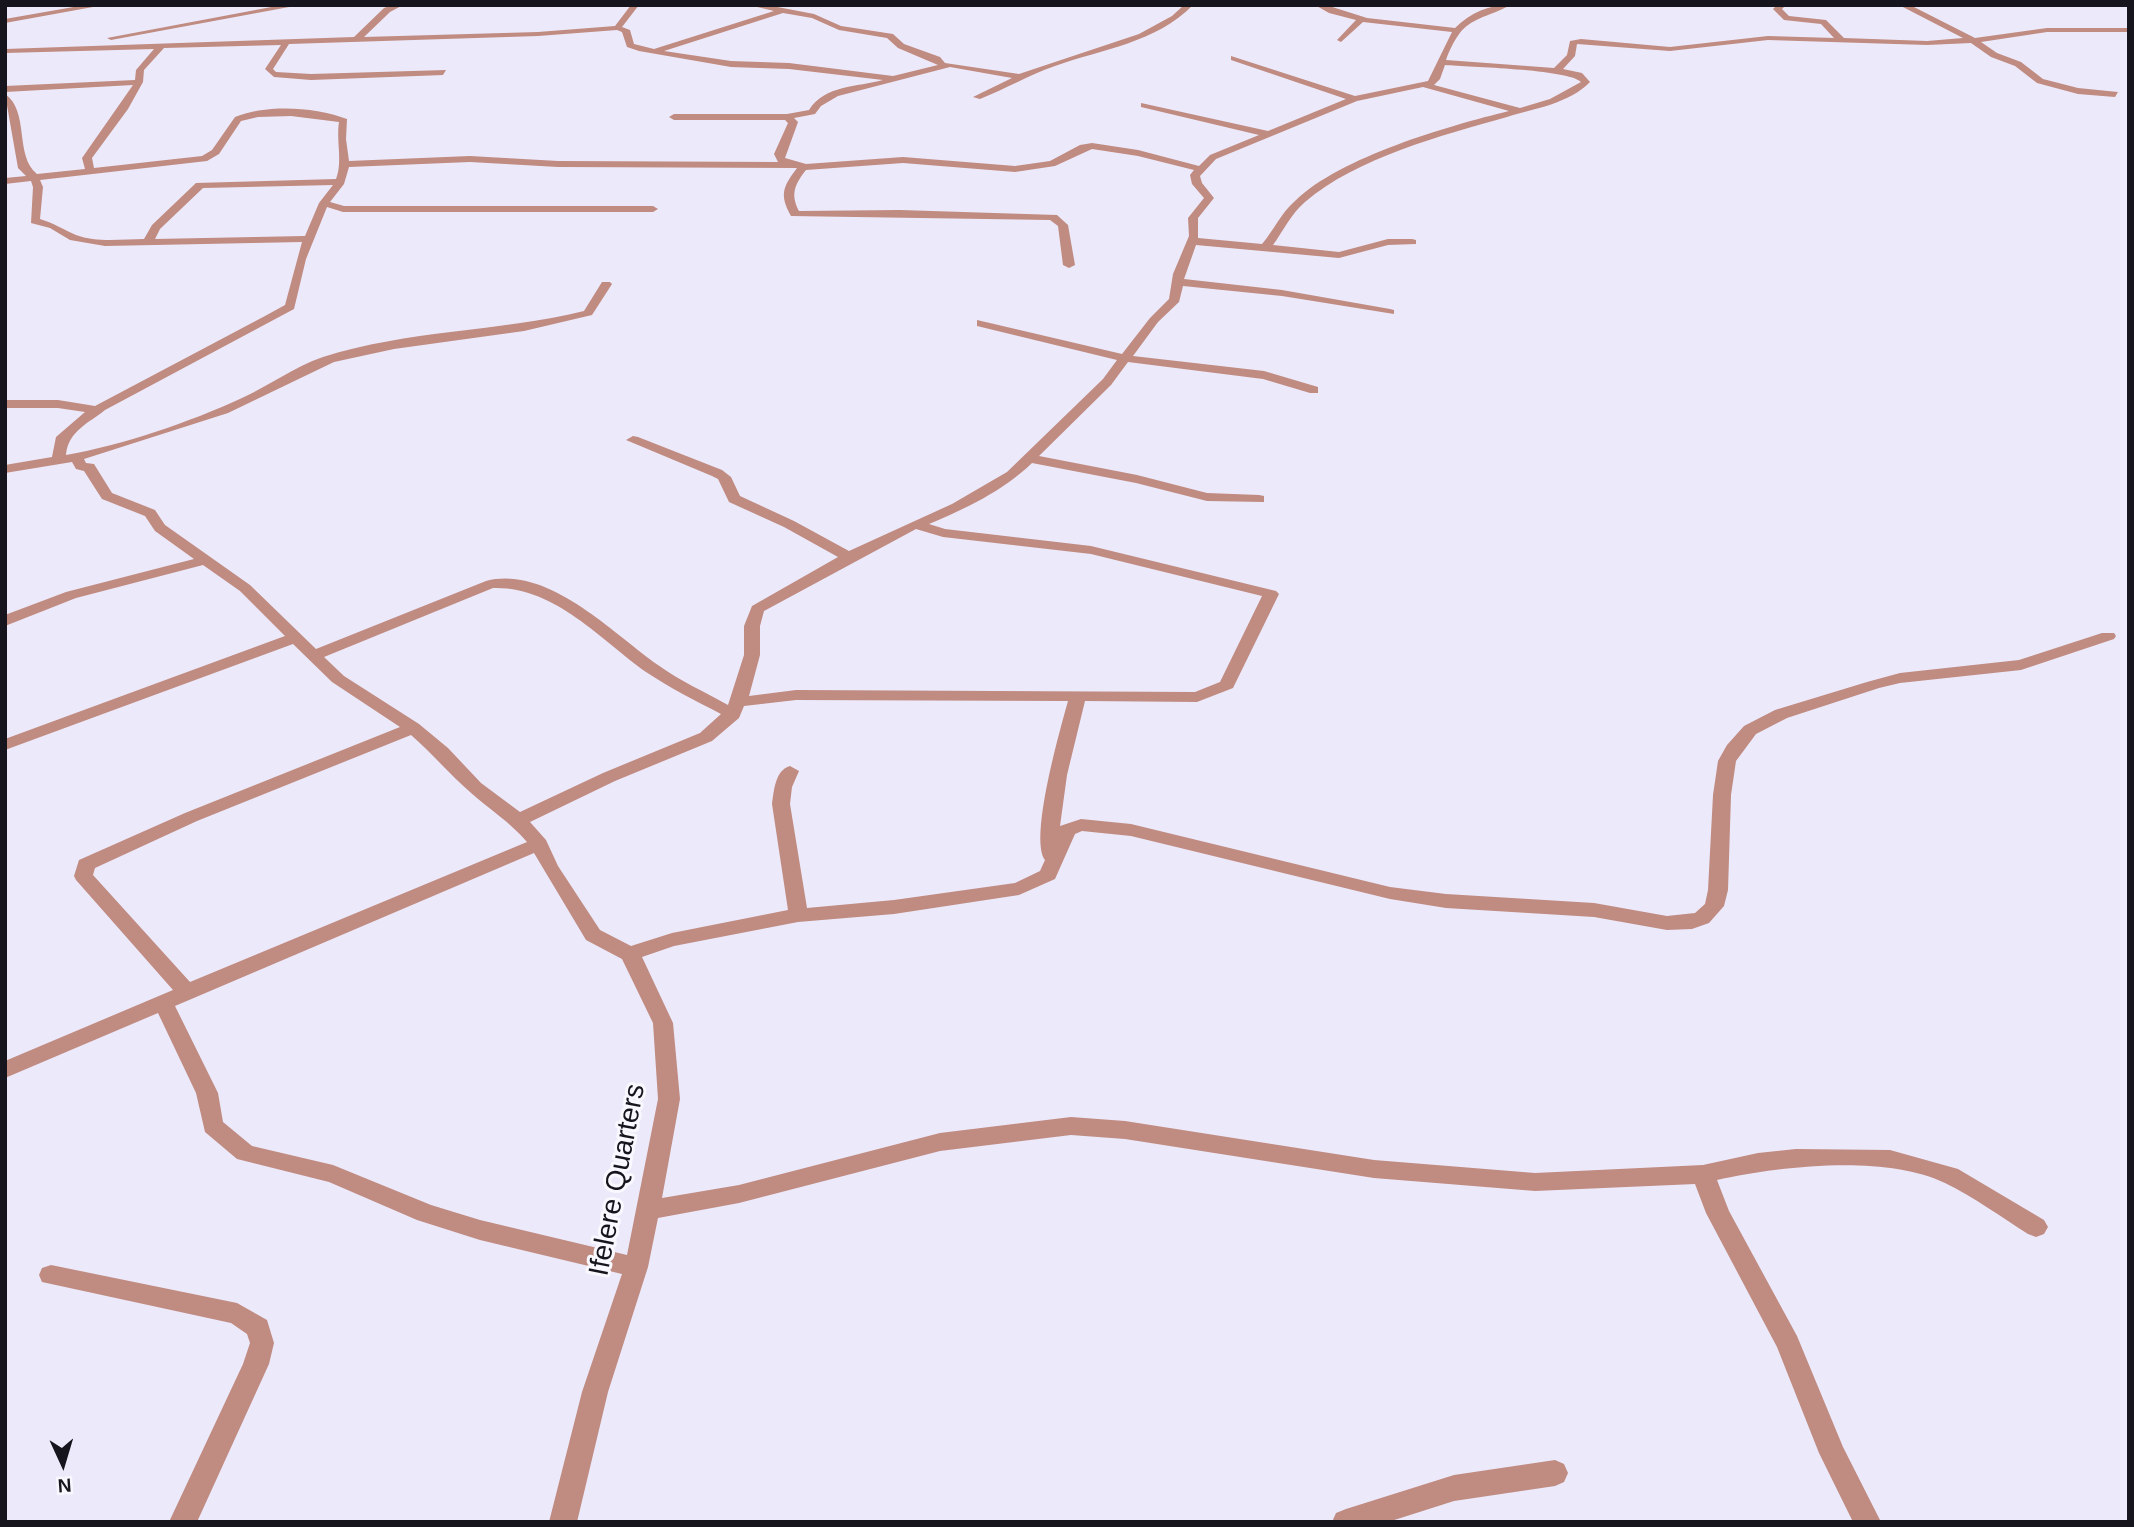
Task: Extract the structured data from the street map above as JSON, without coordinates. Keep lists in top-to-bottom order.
{
  "streets": {
    "street": ["Ifelere Quarters"]
  },
  "north": "bottom"
}
